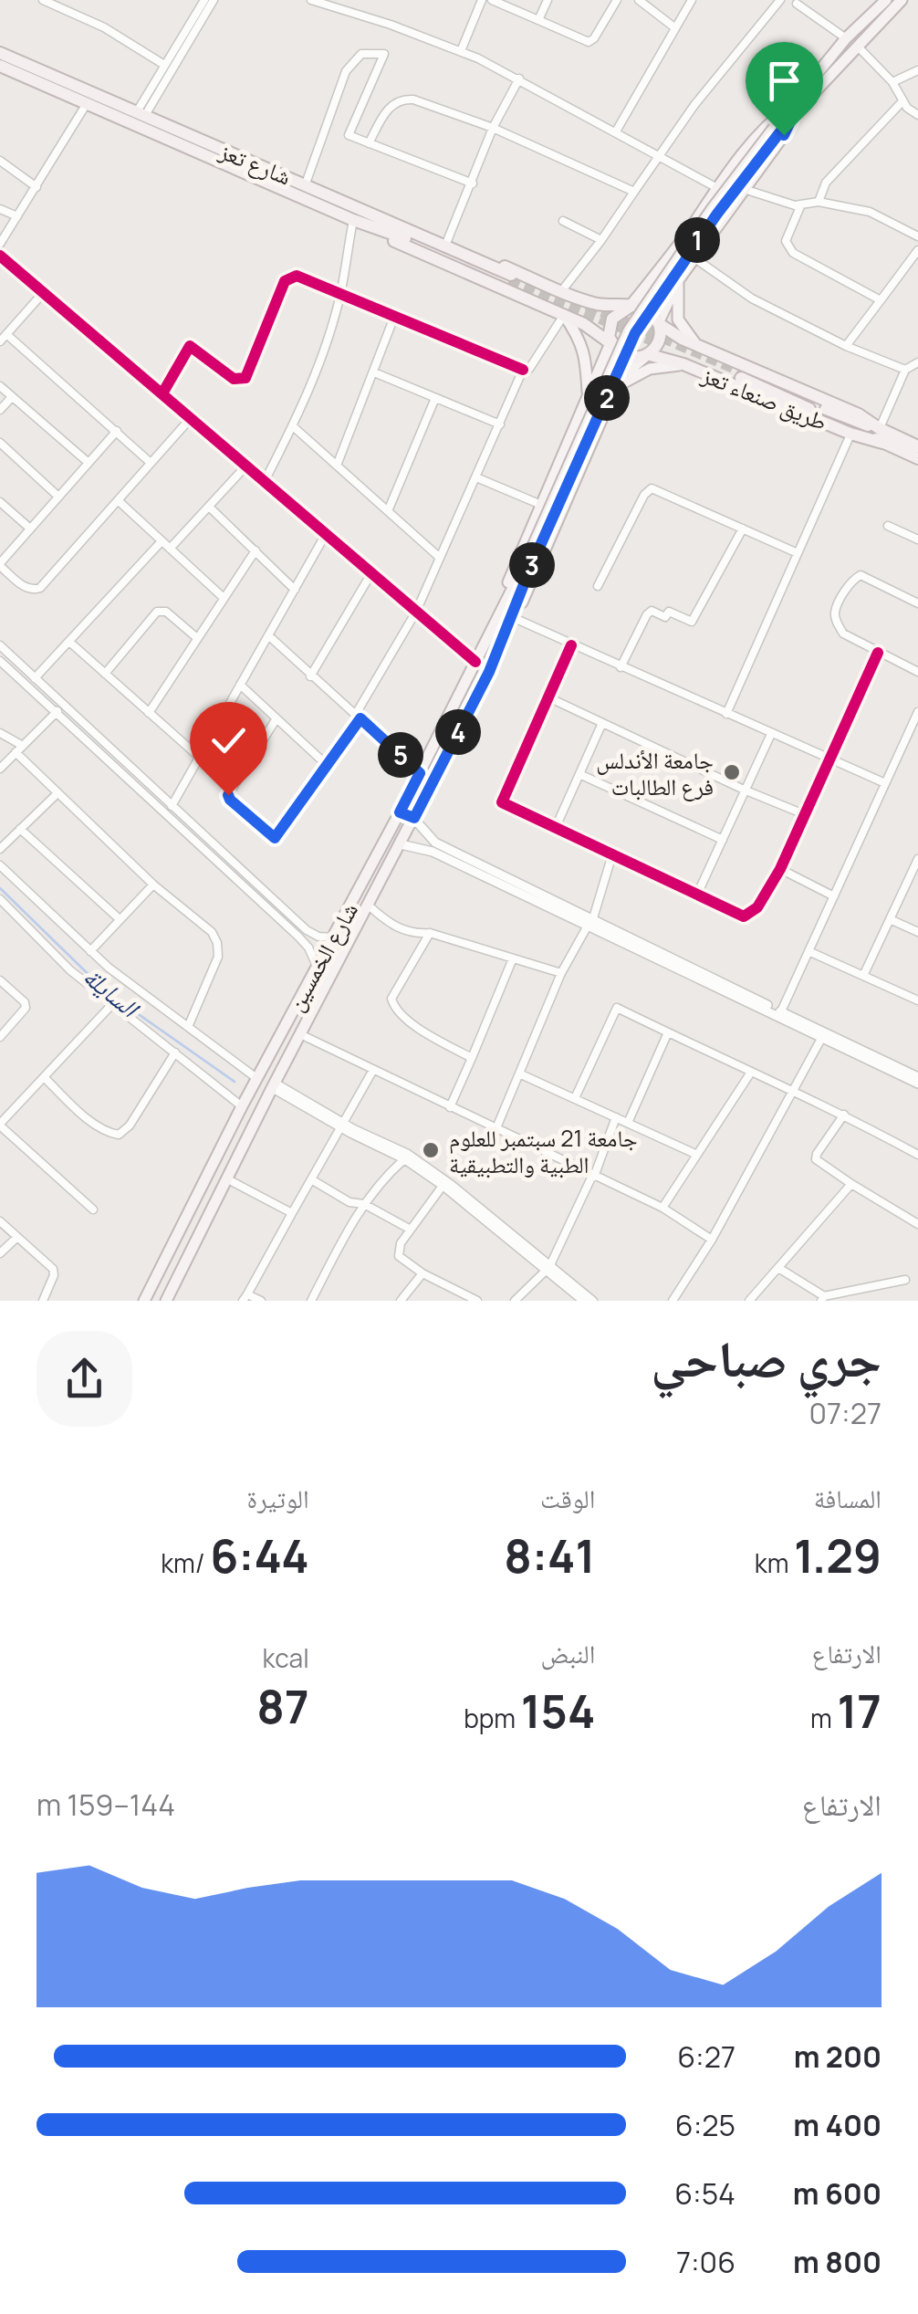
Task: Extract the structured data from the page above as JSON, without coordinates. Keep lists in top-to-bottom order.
{
  "streets": {
    "highway": ["شارع تعز", "طريق صنعاء تعز"],
    "main road": ["شارع الخمسين"]
  },
  "crossings": [
    ["طريق صنعاء تعز", "شارع الخمسين"]
  ],
  "water": ["السايلة"],
  "places": ["جامعة الأندلس فرع الطالبات", "جامعة 21 سبتمبر للعلوم الطبية والتطبيقية"],
  "page": {
    "pins": [
      "1",
      "2",
      "3",
      "4",
      "5"
    ],
    "heading": ["جري صباحي", "07:27"],
    "stats": [
      ["المسافة", "1.29 km"],
      ["الوقت", "8:41"],
      ["الوتيرة", "6:44 /km"],
      ["الارتفاع", "17 m"],
      ["النبض", "154 bpm"],
      ["kcal", "87"]
    ],
    "chart": ["الارتفاع", "144–159 m"],
    "list": [
      {
        "name": "200 m",
        "note": "6:27"
      },
      {
        "name": "400 m",
        "note": "6:25"
      },
      {
        "name": "600 m",
        "note": "6:54"
      },
      {
        "name": "800 m",
        "note": "7:06"
      }
    ]
  }
}
